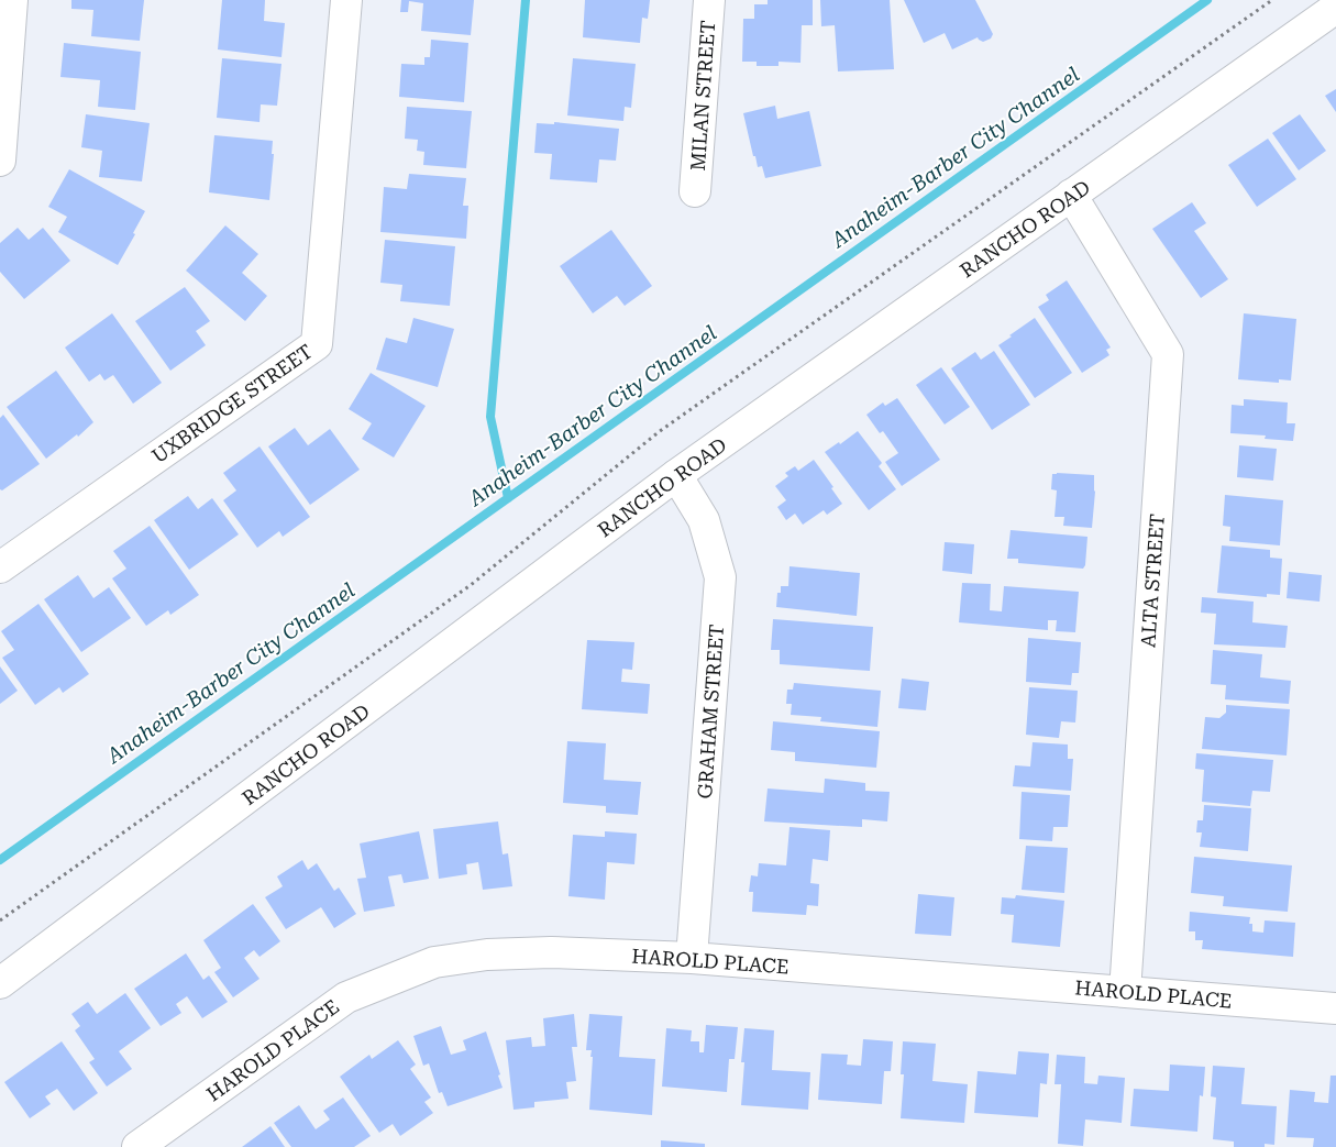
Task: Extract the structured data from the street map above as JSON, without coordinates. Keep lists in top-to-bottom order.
{
  "streets": {
    "street": [
      "MILAN STREET",
      "RANCHO ROAD",
      "UXBRIDGE STREET",
      "ALTA STREET",
      "GRAHAM STREET",
      "HAROLD PLACE"
    ]
  },
  "crossings": [
    ["RANCHO ROAD", "ALTA STREET"],
    ["RANCHO ROAD", "GRAHAM STREET"],
    ["ALTA STREET", "HAROLD PLACE"],
    ["GRAHAM STREET", "HAROLD PLACE"]
  ],
  "water": ["Anaheim-Barber City Channel"]
}
